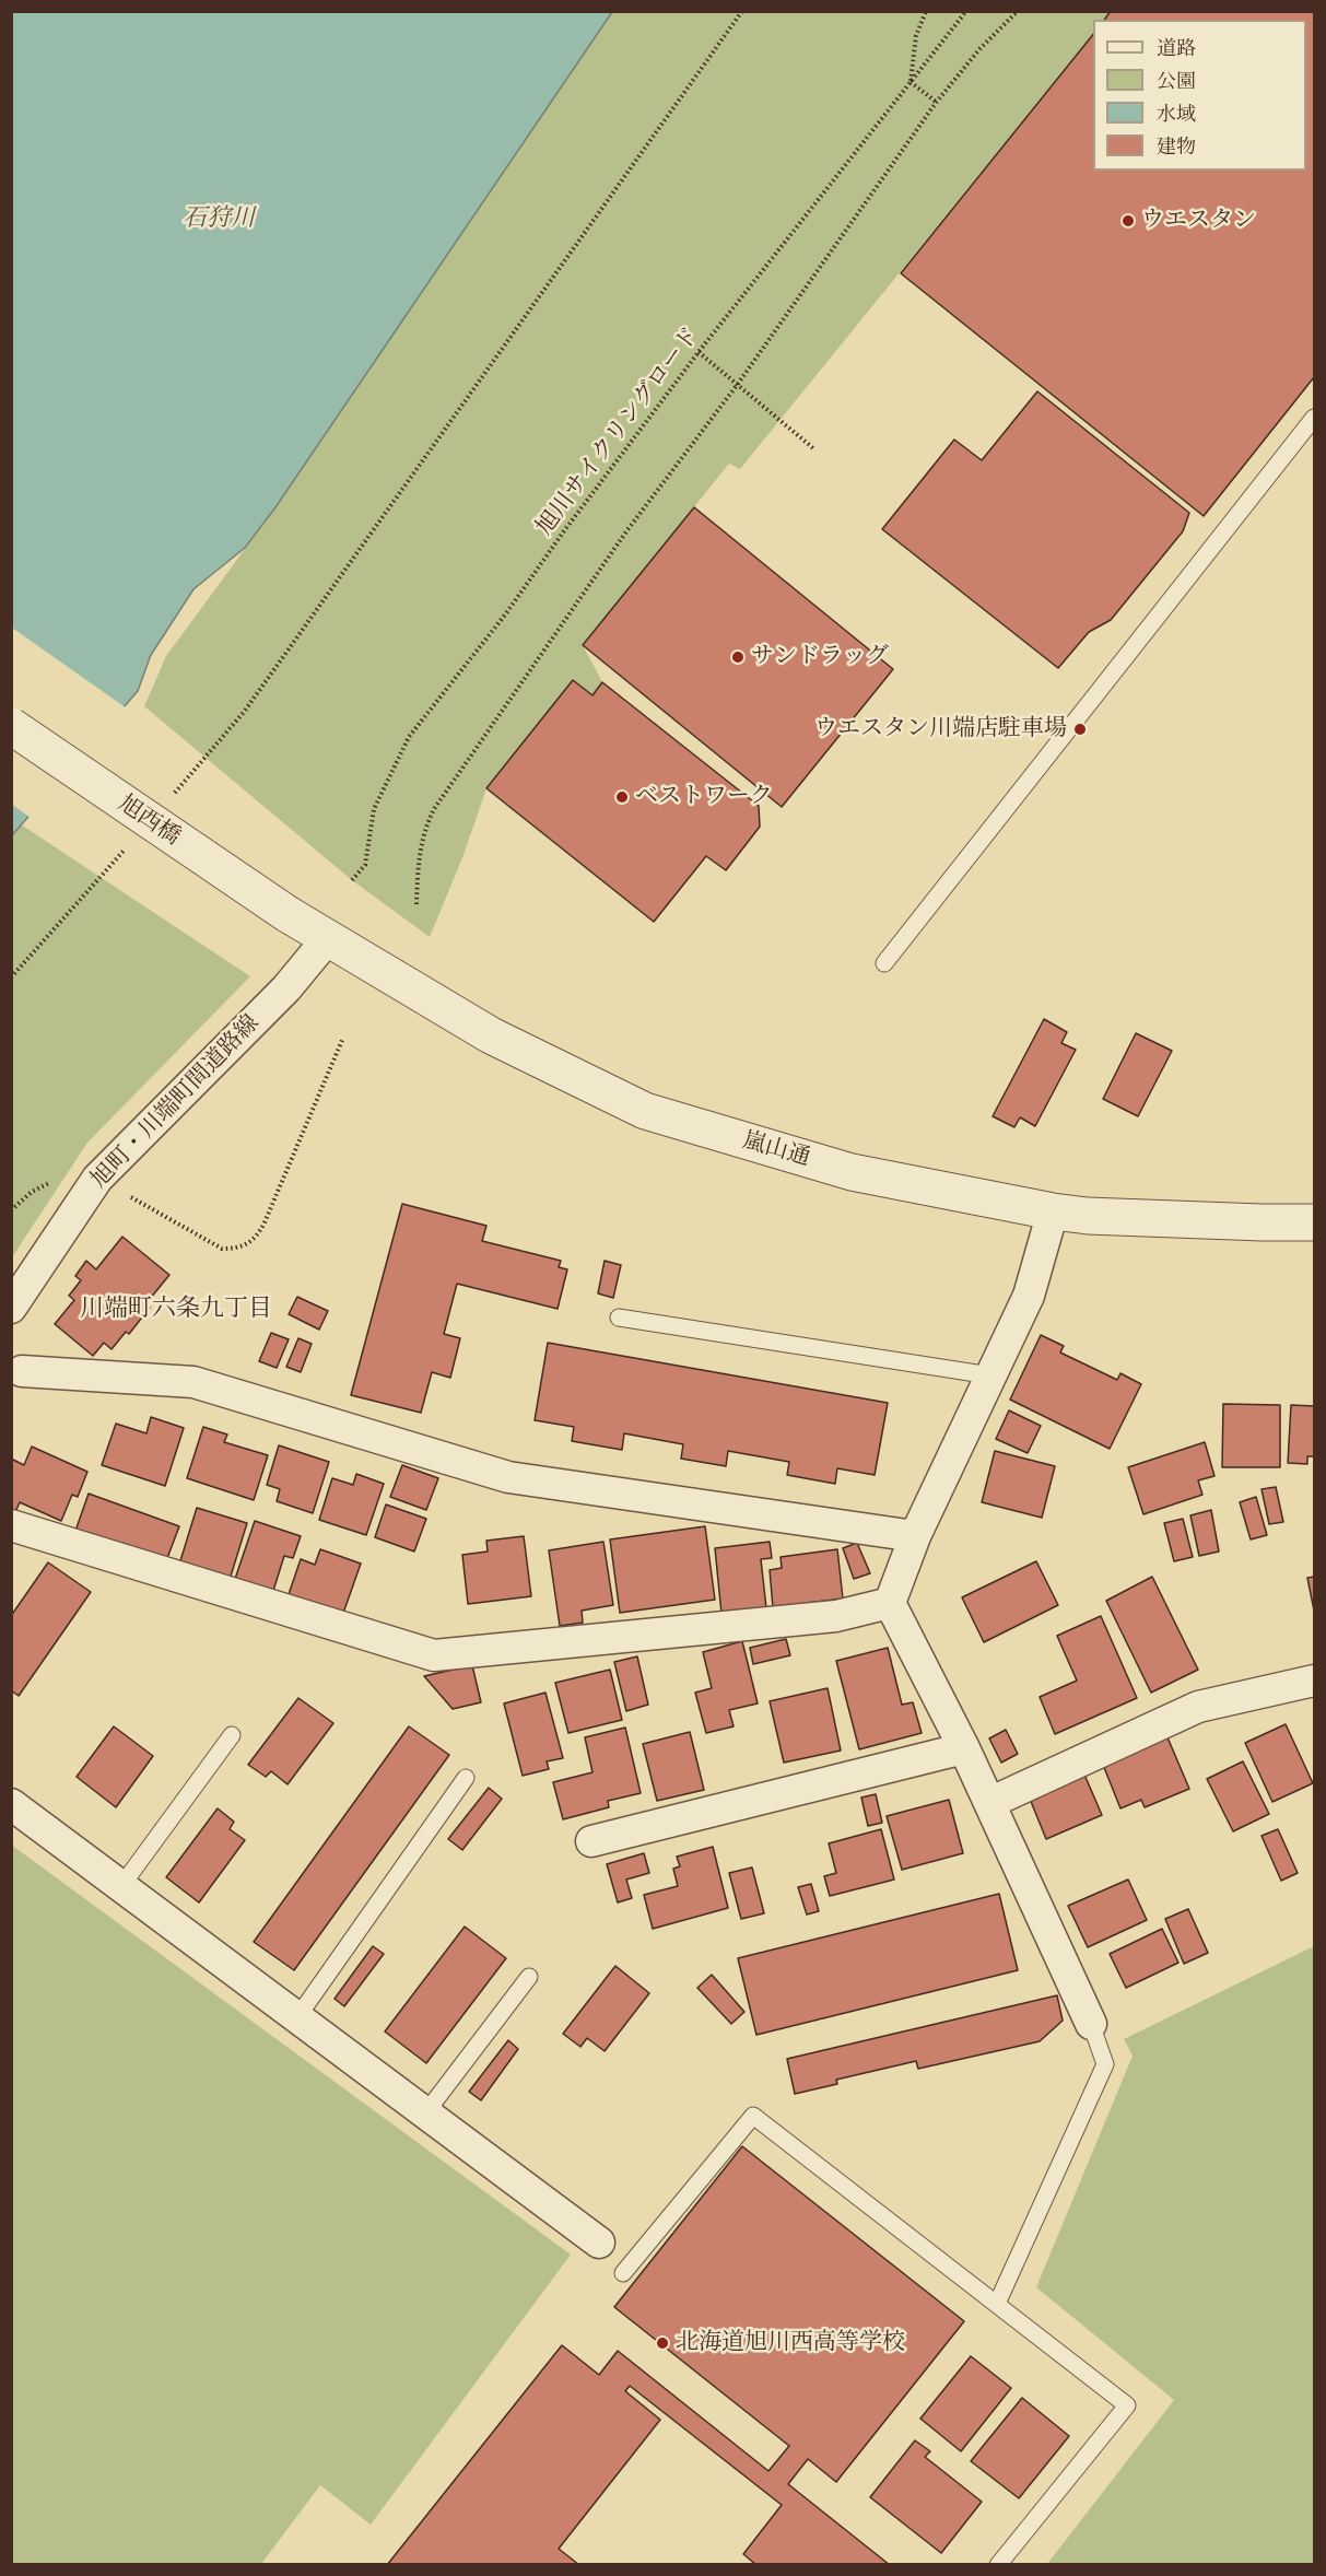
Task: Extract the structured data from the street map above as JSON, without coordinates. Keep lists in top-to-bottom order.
{
  "streets": {
    "street": ["旭西橋", "旭町・川端町間道路線", "嵐山通"],
    "path": ["旭川サイクリングロード"]
  },
  "crossings": [
    ["旭西橋", "嵐山通"],
    ["旭町・川端町間道路線", "嵐山通"]
  ],
  "districts": ["川端町六条九丁目"],
  "water": ["石狩川"],
  "places": [
    "ウエスタン",
    "サンドラッグ",
    "ウエスタン川端店駐車場",
    "ベストワーク",
    "北海道旭川西高等学校"
  ],
  "legend": [
    "道路",
    "公園",
    "水域",
    "建物"
  ]
}
